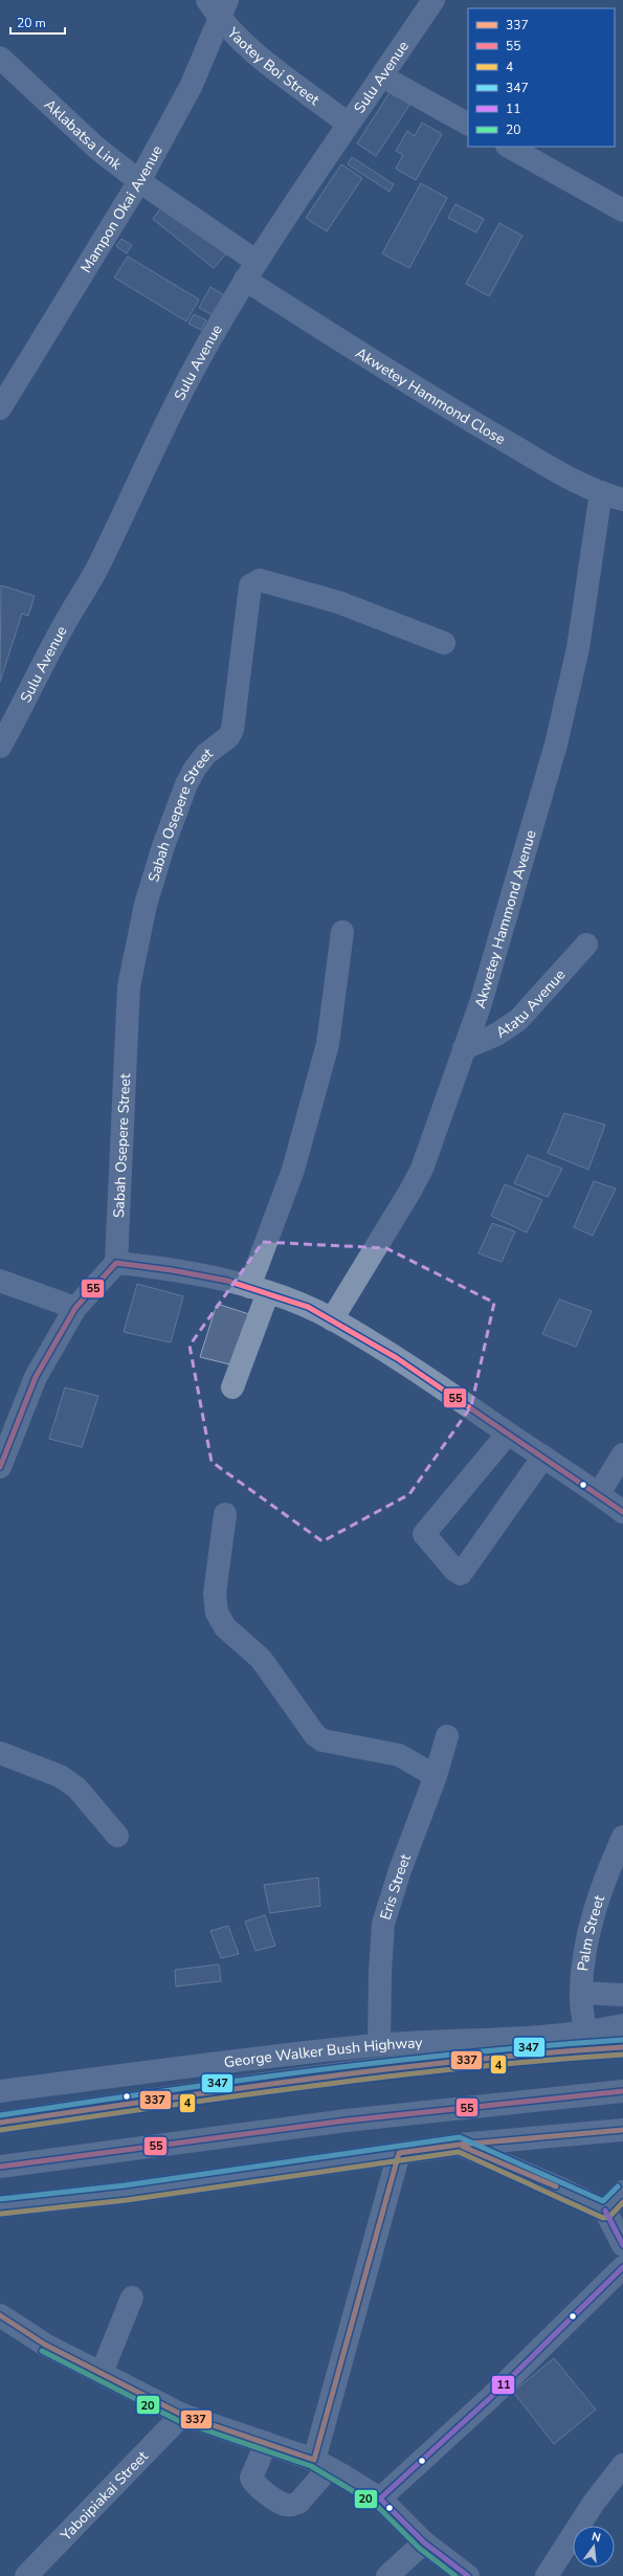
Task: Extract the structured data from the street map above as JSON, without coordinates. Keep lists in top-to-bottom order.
{
  "streets": {
    "highway": ["George Walker Bush Highway"],
    "street": [
      "Yaotey Boi Street",
      "Sulu Avenue",
      "Aklabatsa Link",
      "Mampon Okai Avenue",
      "Akwetey Hammond Close",
      "Sabah Osepere Street",
      "Akwetey Hammond Avenue",
      "Atatu Avenue",
      "Eris Street",
      "Palm Street",
      "Yaboipiakai Street"
    ]
  },
  "crossings": [
    ["Yaotey Boi Street", "Sulu Avenue"],
    ["Yaotey Boi Street", "Mampon Okai Avenue"],
    ["Sulu Avenue", "Aklabatsa Link"],
    ["Sulu Avenue", "Akwetey Hammond Close"],
    ["Aklabatsa Link", "Mampon Okai Avenue"],
    ["Aklabatsa Link", "Akwetey Hammond Close"],
    ["Akwetey Hammond Close", "Akwetey Hammond Avenue"],
    ["Akwetey Hammond Avenue", "Atatu Avenue"],
    ["Eris Street", "George Walker Bush Highway"],
    ["Palm Street", "George Walker Bush Highway"]
  ],
  "lines": [
    "transit line 55",
    "transit line 347",
    "transit line 337",
    "transit line 4",
    "transit line 11",
    "transit line 20"
  ],
  "legend": [
    "337",
    "55",
    "4",
    "347",
    "11",
    "20"
  ],
  "scale_bar": "20 m",
  "north": "top"
}
